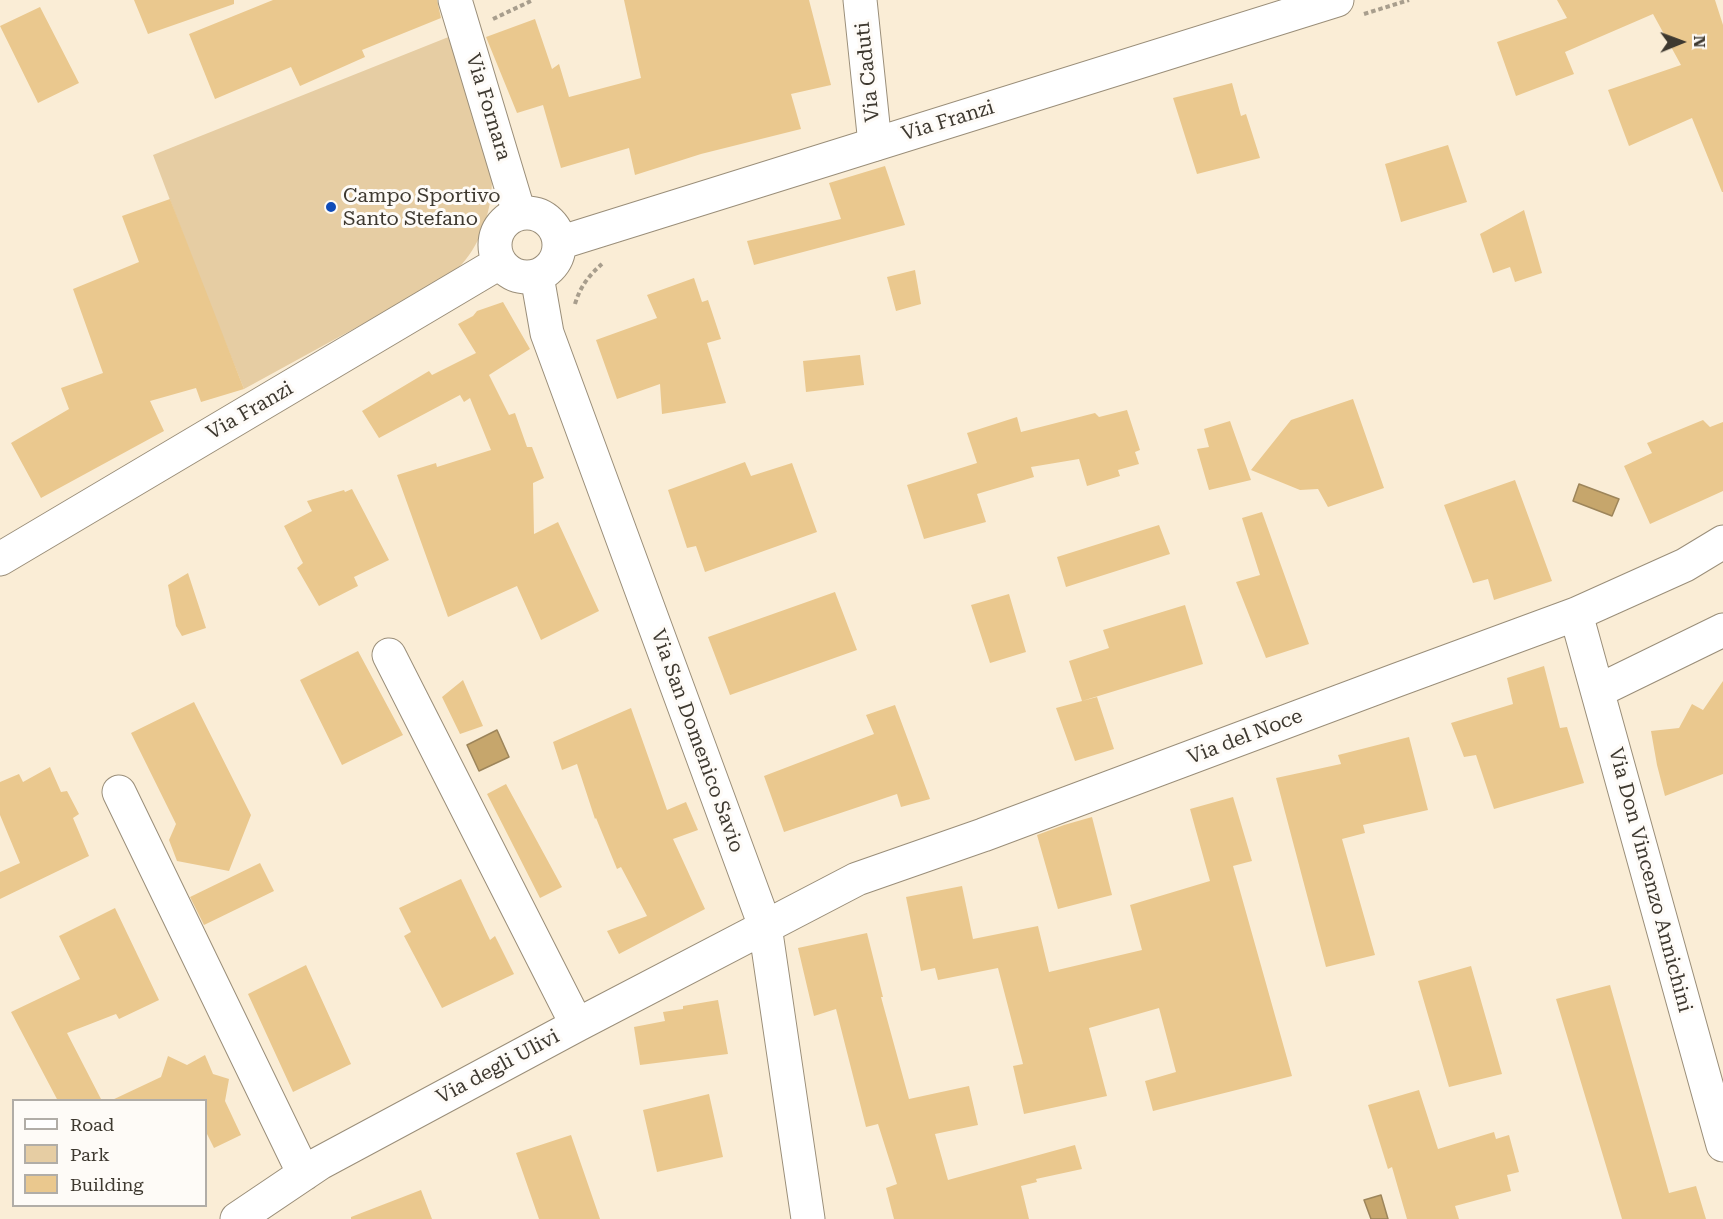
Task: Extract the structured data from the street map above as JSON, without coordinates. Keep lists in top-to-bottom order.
{
  "streets": {
    "street": [
      "Via Caduti",
      "Via Fornara",
      "Via Franzi",
      "Via del Noce",
      "Via San Domenico Savio",
      "Via Don Vincenzo Annichini",
      "Via degli Ulivi"
    ]
  },
  "crossings": [
    ["Via Caduti", "Via Franzi"],
    ["Via Fornara", "Via Franzi"],
    ["Via Fornara", "Via San Domenico Savio"],
    ["Via Franzi", "Via San Domenico Savio"],
    ["Via del Noce", "Via San Domenico Savio"],
    ["Via del Noce", "Via Don Vincenzo Annichini"],
    ["Via del Noce", "Via degli Ulivi"],
    ["Via San Domenico Savio", "Via degli Ulivi"]
  ],
  "places": ["Campo Sportivo Santo Stefano"],
  "legend": ["Road", "Park", "Building"],
  "north": "right"
}
